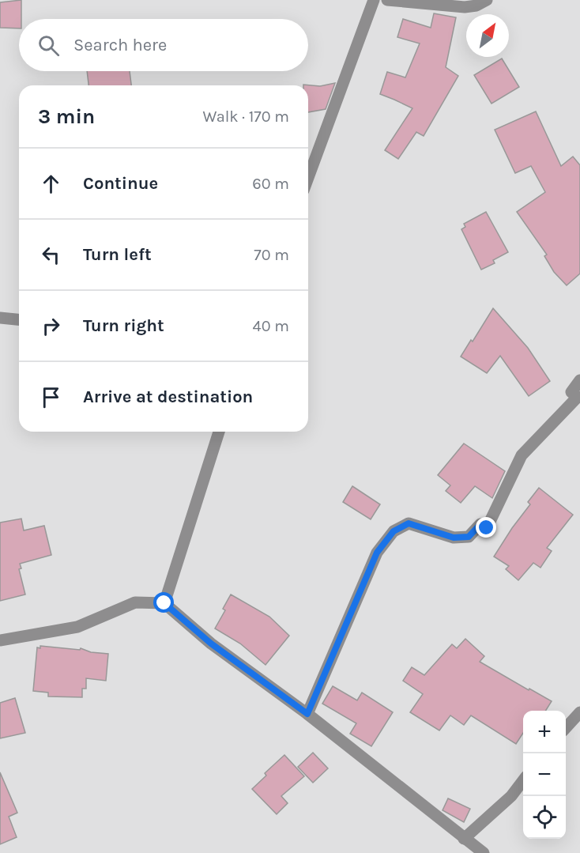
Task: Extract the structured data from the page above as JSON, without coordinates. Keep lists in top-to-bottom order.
{
  "north": "top right",
  "page": {
    "search": "Search here",
    "heading": ["3 min", "Walk · 170 m"],
    "list": [
      ["Continue", "60 m"],
      ["Turn left", "70 m"],
      ["Turn right", "40 m"],
      "Arrive at destination"
    ],
    "map_buttons": ["+", "−"]
  }
}
